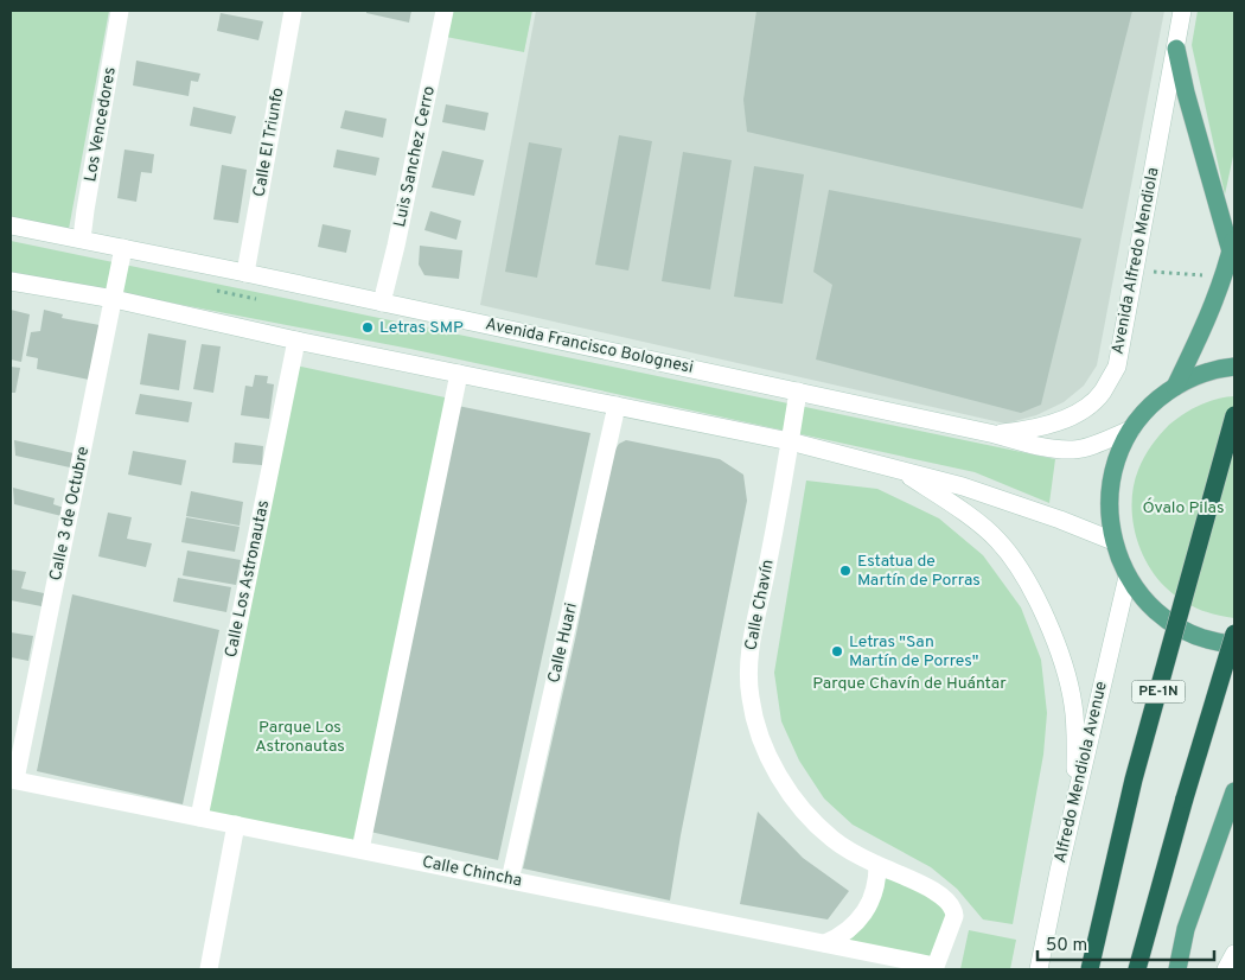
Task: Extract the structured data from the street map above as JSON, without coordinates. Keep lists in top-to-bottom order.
{
  "streets": {
    "highway": ["PE-1N"],
    "street": [
      "Los Vencedores",
      "Calle El Triunfo",
      "Luis Sanchez Cerro",
      "Avenida Alfredo Mendiola",
      "Avenida Francisco Bolognesi",
      "Calle 3 de Octubre",
      "Calle Los Astronautas",
      "Calle Chavín",
      "Calle Huari",
      "Alfredo Mendiola Avenue",
      "Calle Chincha"
    ]
  },
  "crossings": [
    ["Los Vencedores", "Avenida Francisco Bolognesi"],
    ["Calle El Triunfo", "Avenida Francisco Bolognesi"],
    ["Luis Sanchez Cerro", "Avenida Francisco Bolognesi"],
    ["Avenida Alfredo Mendiola", "Avenida Francisco Bolognesi"],
    ["Avenida Francisco Bolognesi", "Calle 3 de Octubre"],
    ["Avenida Francisco Bolognesi", "Calle Chavín"],
    ["Calle 3 de Octubre", "Calle Chincha"],
    ["Calle Los Astronautas", "Calle Chincha"],
    ["Calle Chavín", "Calle Chincha"],
    ["Calle Huari", "Calle Chincha"]
  ],
  "parks": ["Óvalo Pilas", "Parque Chavín de Huántar", "Parque Los Astronautas"],
  "places": ["Letras SMP", "Estatua de Martín de Porras", "Letras \"San Martín de Porres\""],
  "scale_bar": "50 m"
}
